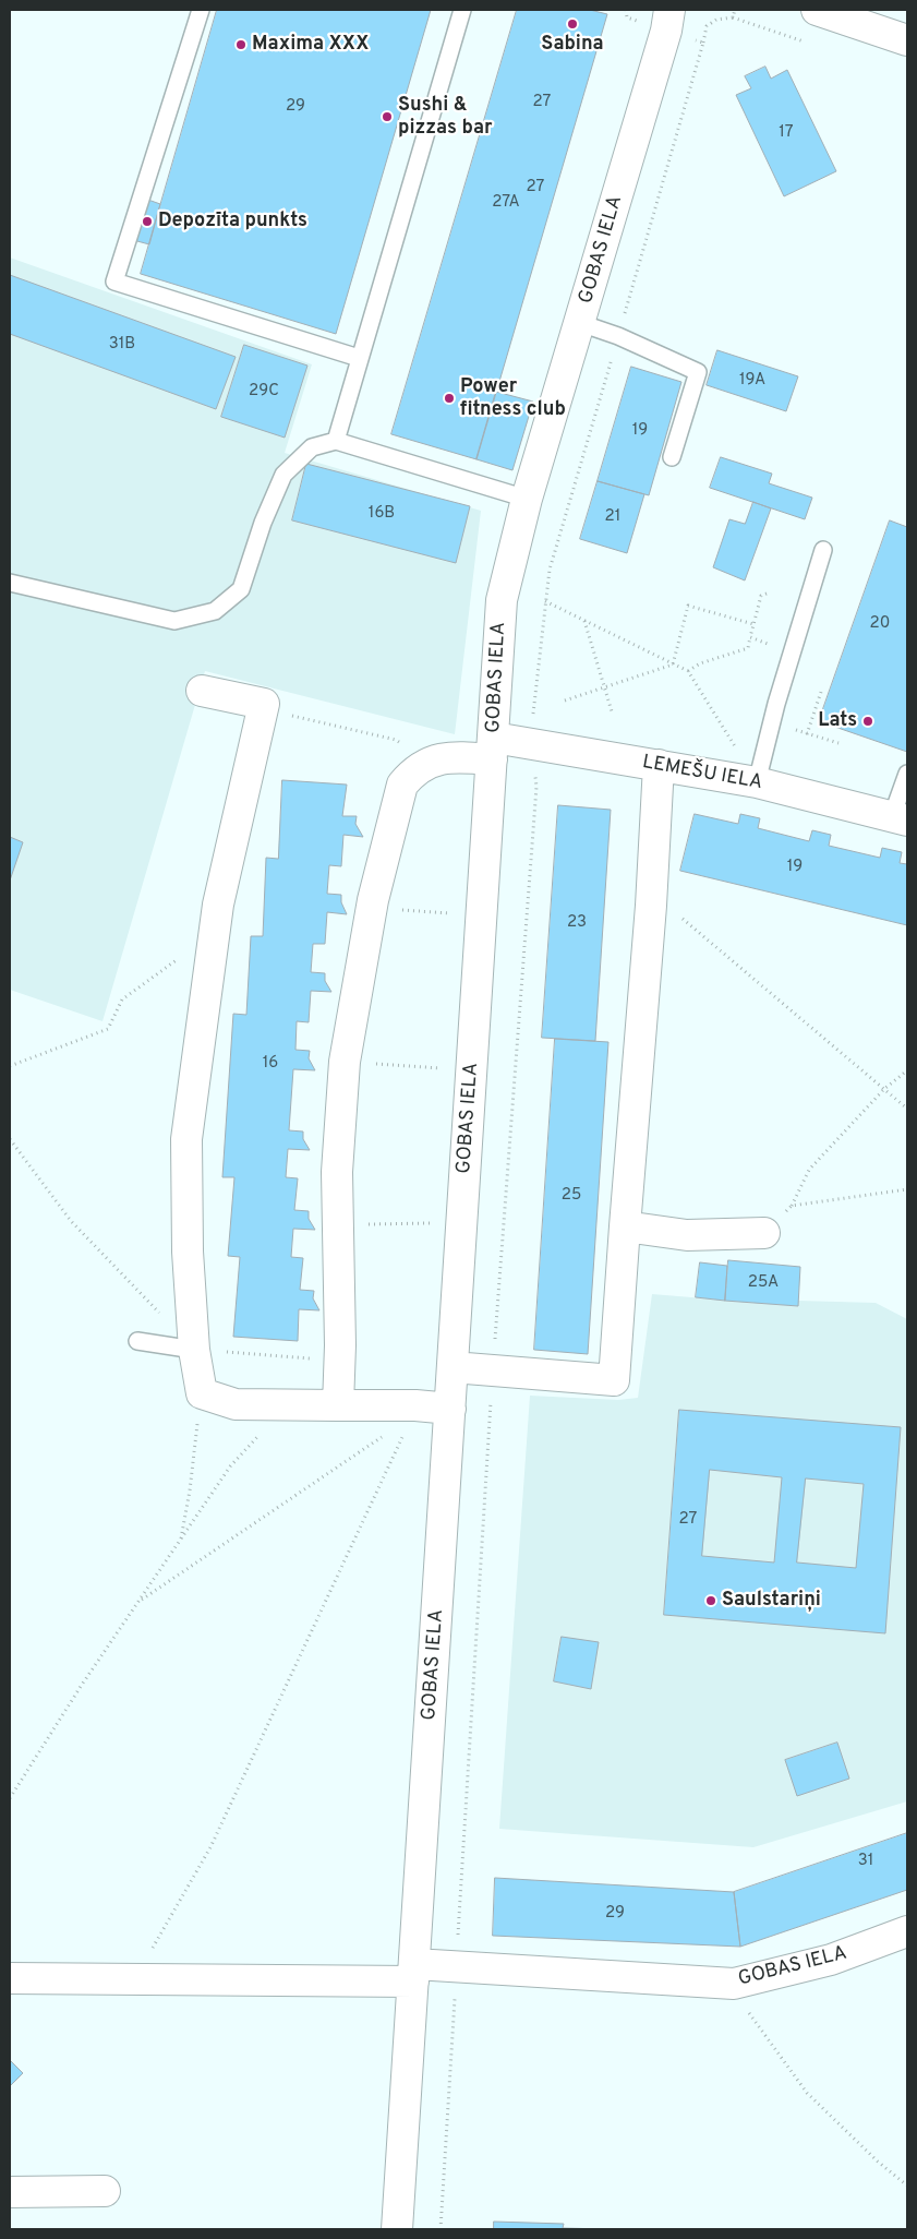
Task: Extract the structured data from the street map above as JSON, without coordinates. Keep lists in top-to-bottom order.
{
  "streets": {
    "street": ["GOBAS IELA", "LEMEŠU IELA"]
  },
  "crossings": [
    ["GOBAS IELA", "LEMEŠU IELA"]
  ],
  "places": [
    "Sabina",
    "Maxima XXX",
    "Sushi & pizzas bar",
    "Depozīta punkts",
    "Power fitness club",
    "Lats",
    "Saulstariņi"
  ],
  "house_numbers": [
    "27",
    "29",
    "17",
    "27",
    "27A",
    "31B",
    "19A",
    "29C",
    "19",
    "16B",
    "21",
    "20",
    "19",
    "23",
    "16",
    "25",
    "25A",
    "27",
    "31",
    "29"
  ]
}
